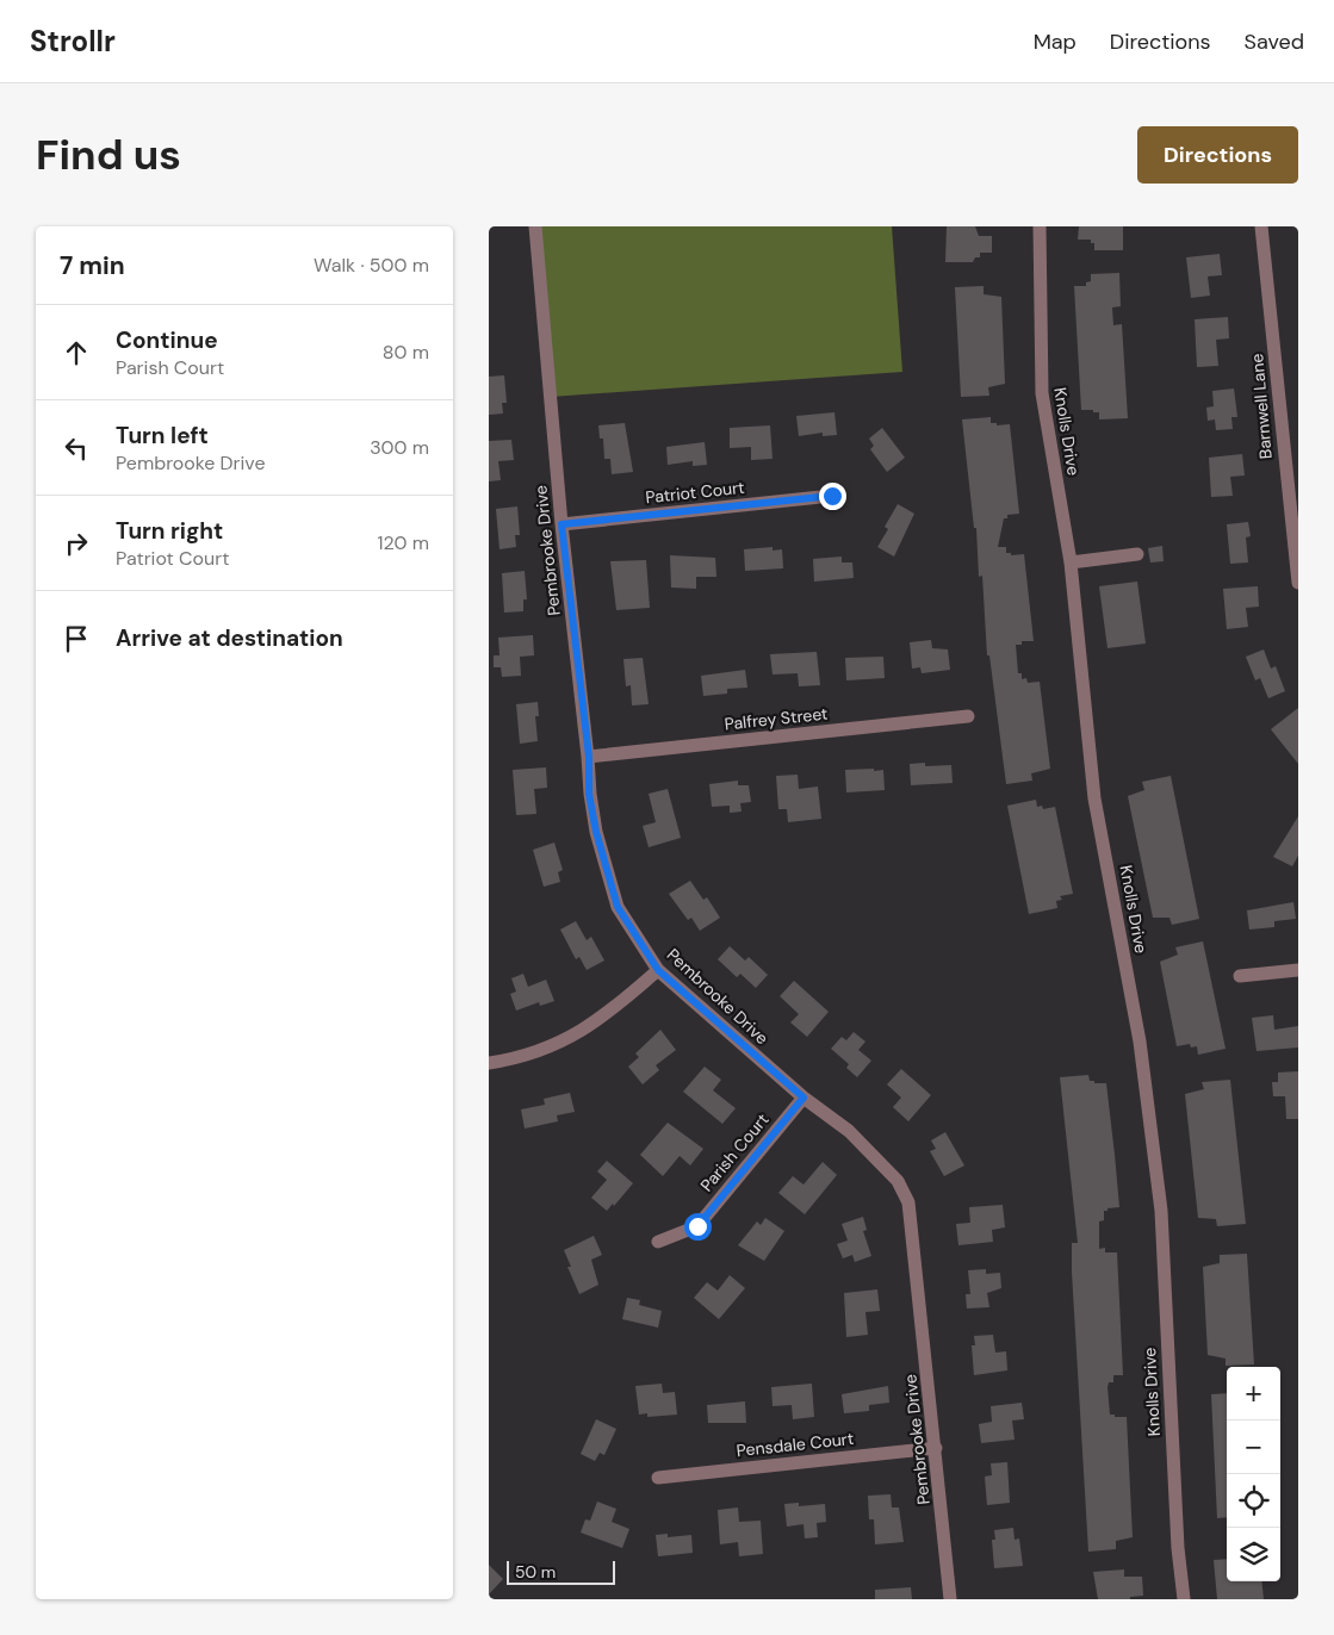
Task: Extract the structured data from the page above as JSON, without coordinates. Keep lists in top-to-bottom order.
{
  "streets": {
    "street": [
      "Barnwell Lane",
      "Knolls Drive",
      "Patriot Court",
      "Pembrooke Drive",
      "Palfrey Street",
      "Parish Court",
      "Pensdale Court"
    ]
  },
  "crossings": [
    ["Patriot Court", "Pembrooke Drive"],
    ["Pembrooke Drive", "Palfrey Street"],
    ["Pembrooke Drive", "Parish Court"],
    ["Pembrooke Drive", "Pensdale Court"]
  ],
  "scale_bar": "50 m",
  "page": {
    "header": "Strollr",
    "nav": ["Map", "Directions", "Saved"],
    "buttons": "Directions",
    "title": "Find us",
    "heading": ["7 min", "Walk · 500 m"],
    "list": [
      ["Continue", "Parish Court", "80 m"],
      ["Turn left", "Pembrooke Drive", "300 m"],
      ["Turn right", "Patriot Court", "120 m"],
      "Arrive at destination"
    ],
    "map_buttons": ["+", "−"],
    "scale": "50 m"
  }
}
